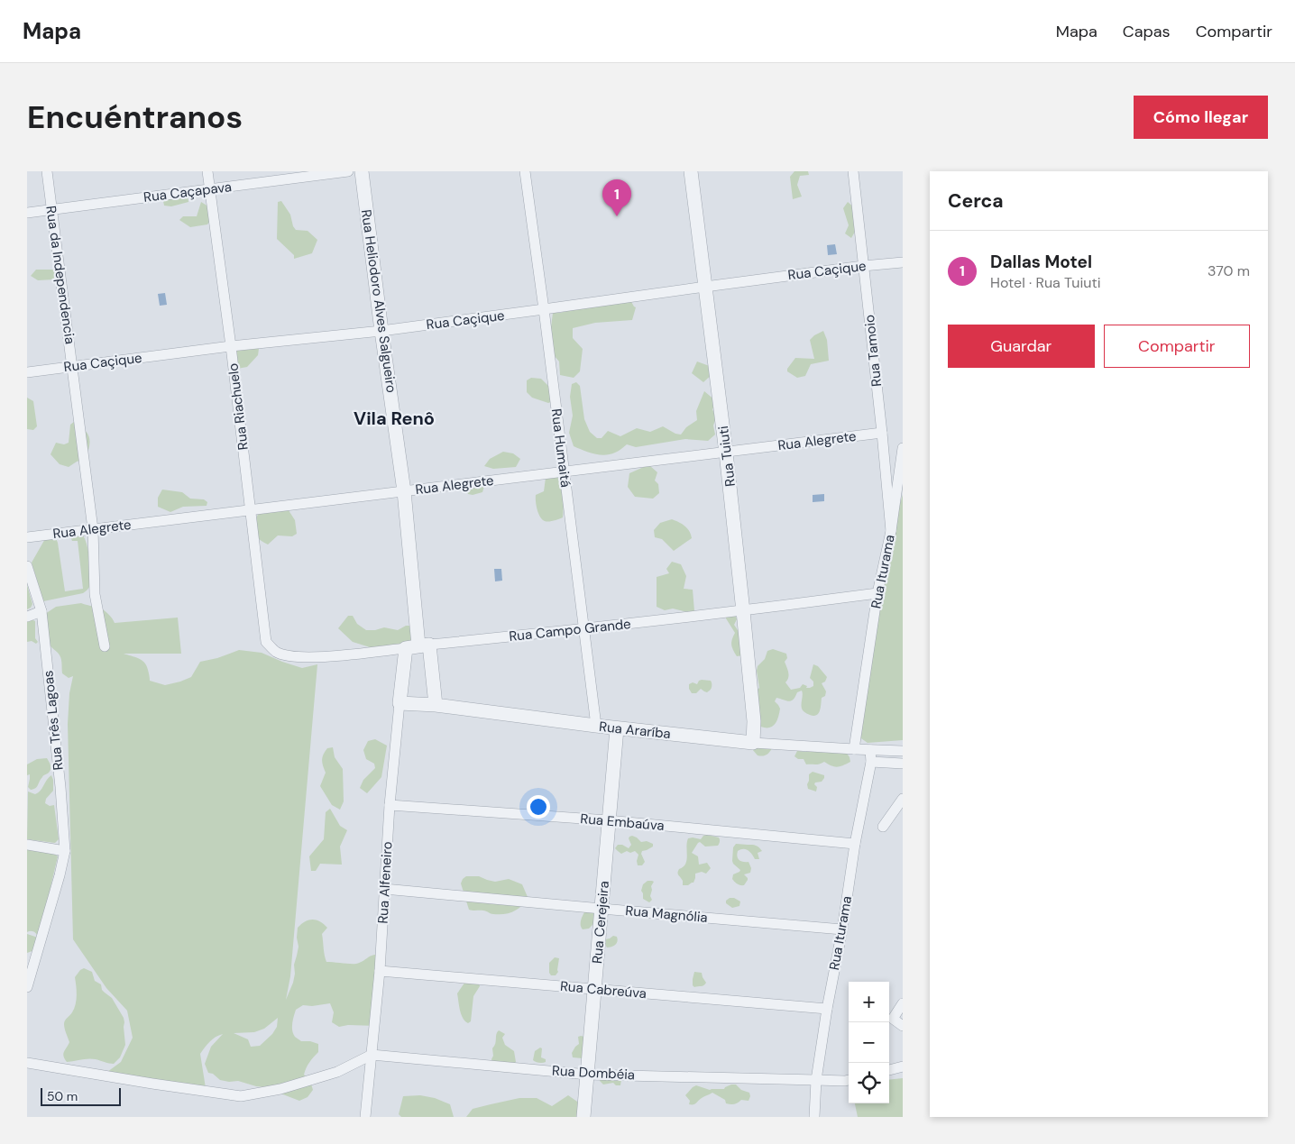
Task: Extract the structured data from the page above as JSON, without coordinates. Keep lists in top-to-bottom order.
{
  "streets": {
    "street": [
      "Rua Caçapava",
      "Rua Caçique",
      "Rua da Independencia",
      "Rua Heliodoro Alves Salgueiro",
      "Rua Tamoio",
      "Rua Riachuelo",
      "Rua Alegrete",
      "Rua Humaitá",
      "Rua Tuiuti",
      "Rua Iturama",
      "Rua Campo Grande",
      "Rua Três Lagoas",
      "Rua Araríba",
      "Rua Embaúva",
      "Rua Alfeneiro",
      "Rua Magnólia",
      "Rua Cerejeira",
      "Rua Cabreúva",
      "Rua Dombéia"
    ]
  },
  "crossings": [
    ["Rua Caçapava", "Rua da Independencia"],
    ["Rua Caçapava", "Rua Riachuelo"],
    ["Rua Caçique", "Rua da Independencia"],
    ["Rua Caçique", "Rua Heliodoro Alves Salgueiro"],
    ["Rua Caçique", "Rua Tamoio"],
    ["Rua Caçique", "Rua Riachuelo"],
    ["Rua Caçique", "Rua Humaitá"],
    ["Rua Caçique", "Rua Tuiuti"],
    ["Rua da Independencia", "Rua Alegrete"],
    ["Rua Heliodoro Alves Salgueiro", "Rua Alegrete"],
    ["Rua Heliodoro Alves Salgueiro", "Rua Campo Grande"],
    ["Rua Heliodoro Alves Salgueiro", "Rua Araríba"],
    ["Rua Heliodoro Alves Salgueiro", "Rua Alfeneiro"],
    ["Rua Tamoio", "Rua Alegrete"],
    ["Rua Tamoio", "Rua Iturama"],
    ["Rua Riachuelo", "Rua Alegrete"],
    ["Rua Riachuelo", "Rua Campo Grande"],
    ["Rua Alegrete", "Rua Humaitá"],
    ["Rua Alegrete", "Rua Tuiuti"],
    ["Rua Humaitá", "Rua Campo Grande"],
    ["Rua Humaitá", "Rua Araríba"],
    ["Rua Tuiuti", "Rua Campo Grande"],
    ["Rua Tuiuti", "Rua Araríba"],
    ["Rua Iturama", "Rua Campo Grande"],
    ["Rua Iturama", "Rua Araríba"],
    ["Rua Iturama", "Rua Embaúva"],
    ["Rua Iturama", "Rua Magnólia"],
    ["Rua Iturama", "Rua Cabreúva"],
    ["Rua Iturama", "Rua Dombéia"],
    ["Rua Campo Grande", "Rua Alfeneiro"],
    ["Rua Araríba", "Rua Alfeneiro"],
    ["Rua Araríba", "Rua Cerejeira"],
    ["Rua Embaúva", "Rua Alfeneiro"],
    ["Rua Embaúva", "Rua Cerejeira"],
    ["Rua Alfeneiro", "Rua Magnólia"],
    ["Rua Alfeneiro", "Rua Cabreúva"],
    ["Rua Alfeneiro", "Rua Dombéia"],
    ["Rua Magnólia", "Rua Cerejeira"],
    ["Rua Cerejeira", "Rua Cabreúva"],
    ["Rua Cerejeira", "Rua Dombéia"]
  ],
  "districts": ["Vila Renô"],
  "scale_bar": "50 m",
  "page": {
    "header": "Mapa",
    "nav": ["Mapa", "Capas", "Compartir"],
    "buttons": [
      "Cómo llegar",
      ["Guardar", "Compartir"]
    ],
    "title": "Encuéntranos",
    "heading": "Cerca",
    "pins": "1",
    "list": [
      {
        "mark": "1",
        "name": "Dallas Motel",
        "note": "Hotel · Rua Tuiuti",
        "value": "370 m"
      }
    ],
    "map_buttons": ["+", "−"],
    "scale": "50 m"
  }
}
